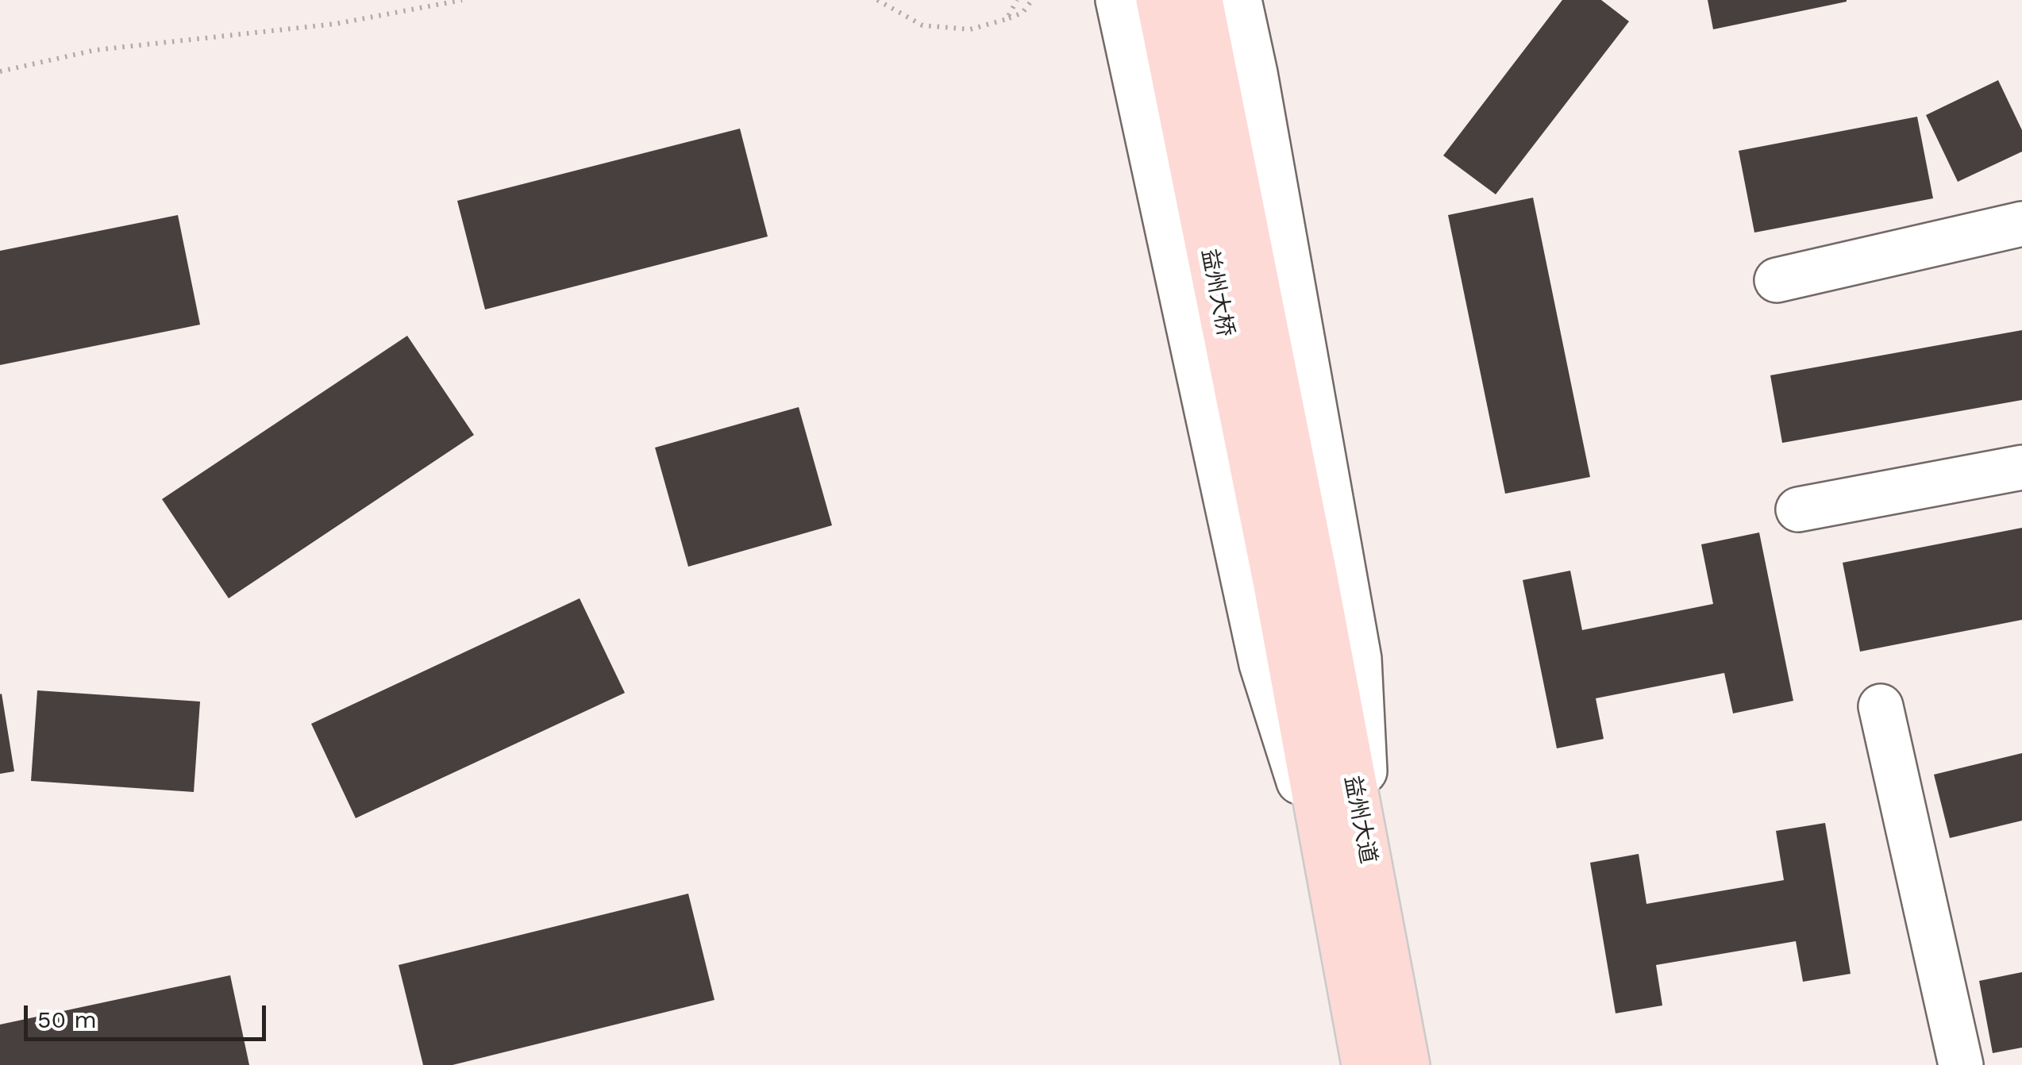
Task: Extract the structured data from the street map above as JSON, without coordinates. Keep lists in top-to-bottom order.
{
  "streets": {
    "main road": ["益州大桥", "益州大道"]
  },
  "crossings": [
    ["益州大桥", "益州大道"]
  ],
  "scale_bar": "50 m"
}
